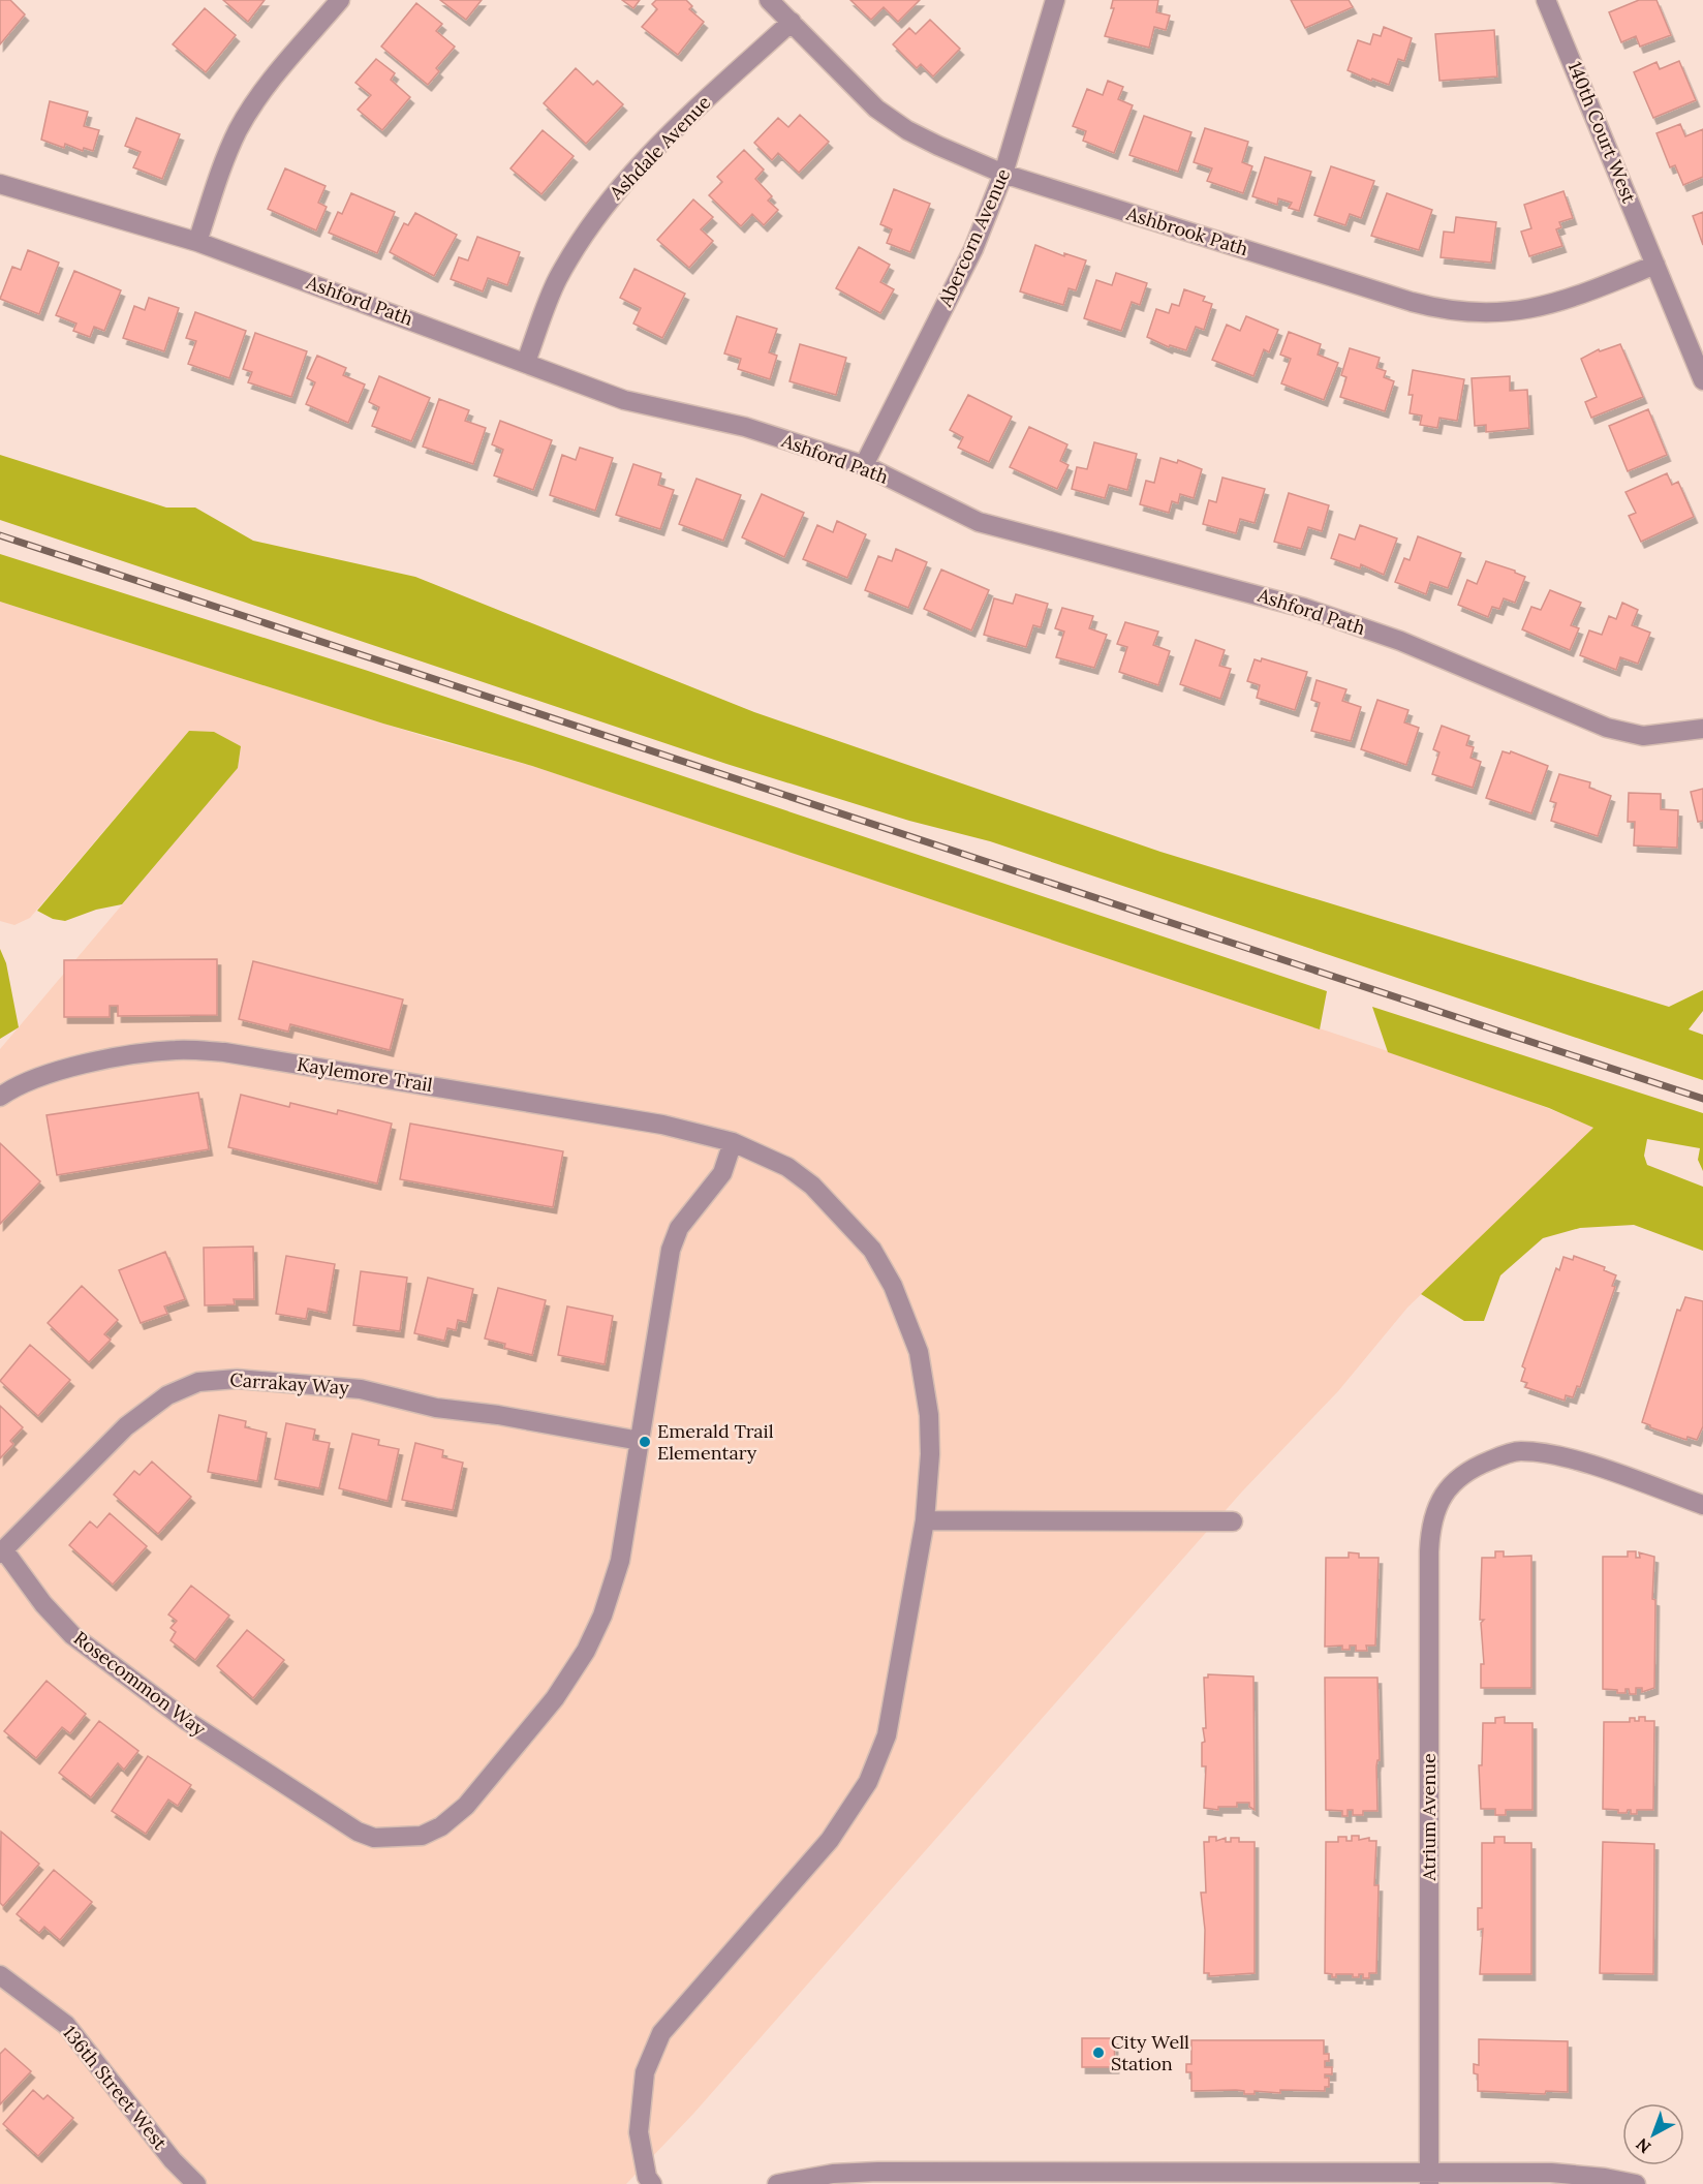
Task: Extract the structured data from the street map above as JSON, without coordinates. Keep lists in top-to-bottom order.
{
  "streets": {
    "street": [
      "140th Court West",
      "Ashdale Avenue",
      "Ashbrook Path",
      "Abercorn Avenue",
      "Ashford Path",
      "Kaylemore Trail",
      "Carrakay Way",
      "Rosecommon Way",
      "Atrium Avenue",
      "136th Street West"
    ]
  },
  "crossings": [
    ["140th Court West", "Ashbrook Path"],
    ["Ashdale Avenue", "Ashbrook Path"],
    ["Ashdale Avenue", "Ashford Path"],
    ["Ashbrook Path", "Abercorn Avenue"],
    ["Abercorn Avenue", "Ashford Path"],
    ["Kaylemore Trail", "Rosecommon Way"],
    ["Carrakay Way", "Rosecommon Way"]
  ],
  "places": ["Emerald Trail Elementary", "City Well Station"],
  "north": "bottom left"
}
